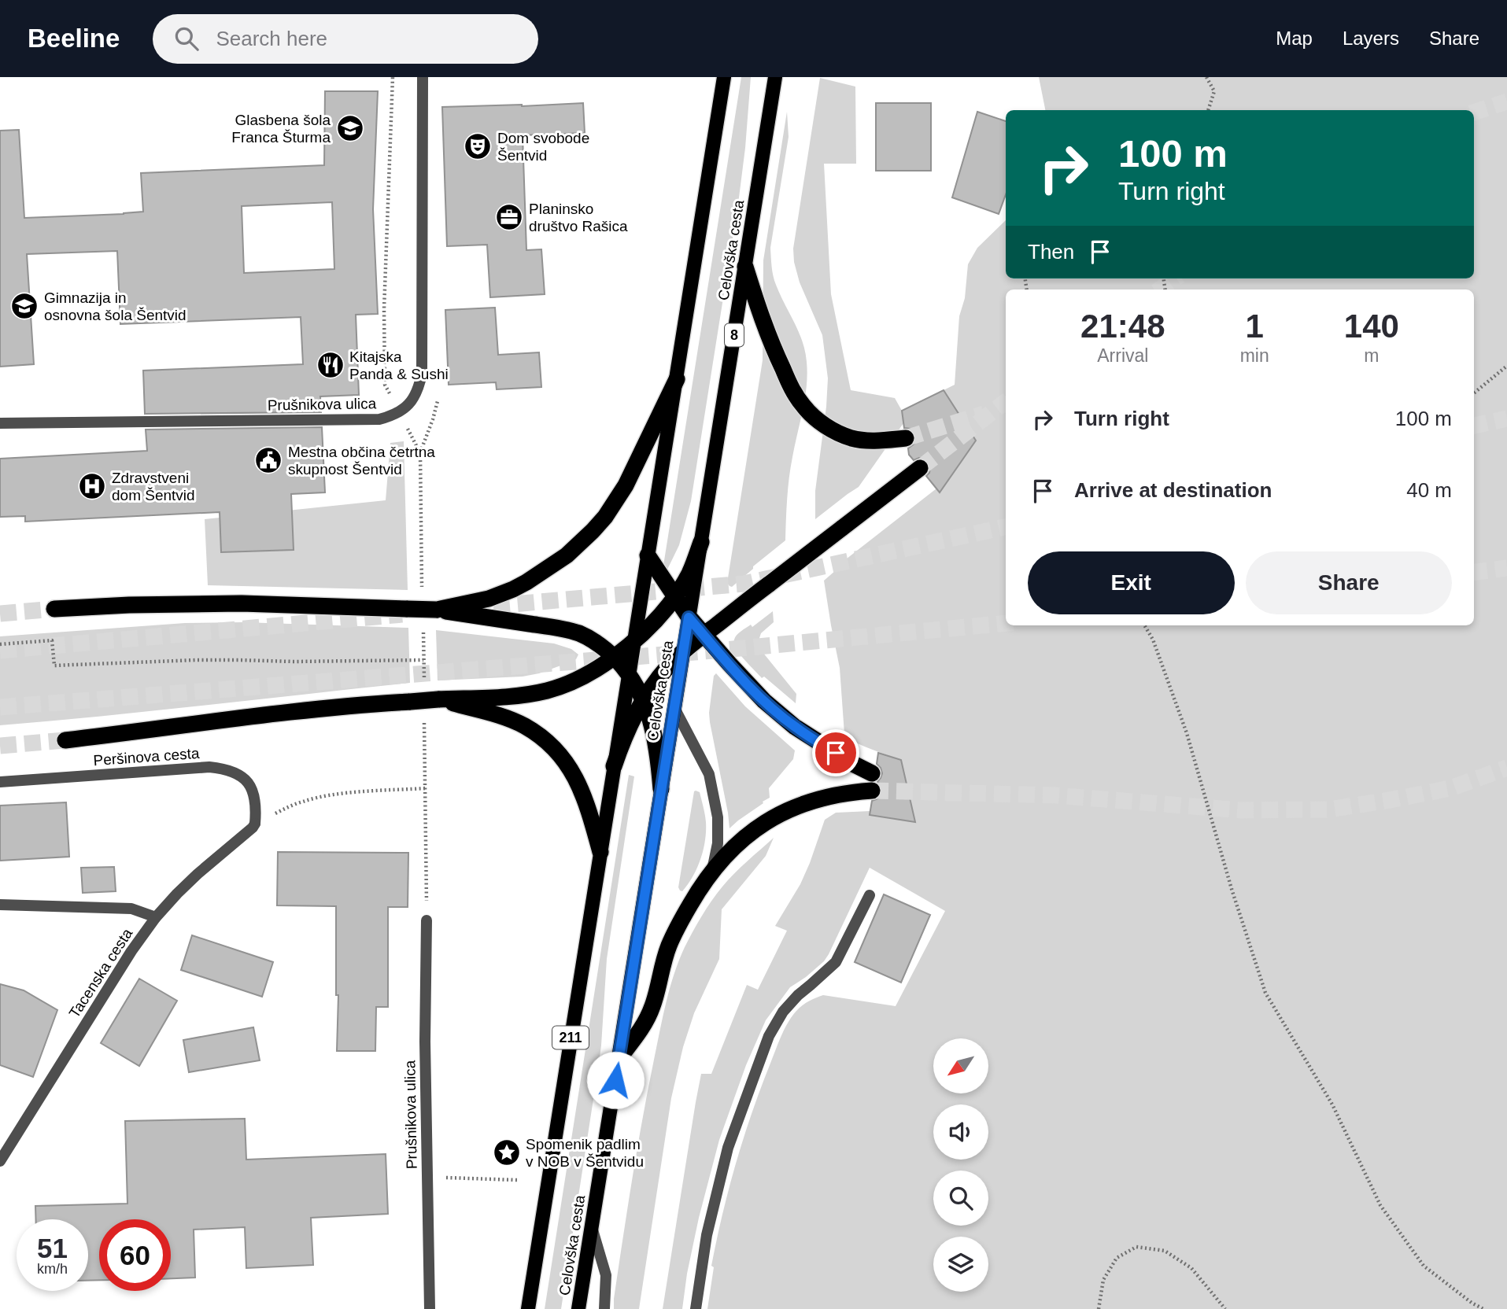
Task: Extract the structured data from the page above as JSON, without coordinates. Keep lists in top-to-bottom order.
{
  "streets": {
    "main road": ["Celovška cesta", "8", "211"],
    "street": ["Prušnikova ulica", "Peršinova cesta", "Tacenska cesta"]
  },
  "crossings": [
    ["Peršinova cesta", "Tacenska cesta"]
  ],
  "places": {
    "school or university": ["Glasbena šola Franca Šturma", "Gimnazija in osnovna šola Šentvid"],
    "theatre": ["Dom svobode Šentvid"],
    "office": ["Planinsko društvo Rašica"],
    "restaurant": ["Kitajska Panda & Sushi"],
    "public building": ["Mestna občina četrtna skupnost Šentvid"],
    "hospital": ["Zdravstveni dom Šentvid"],
    "place": ["Spomenik padlim v NOB v Šentvidu"]
  },
  "north": "bottom left",
  "page": {
    "header": "Beeline",
    "search": "Search here",
    "nav": ["Map", "Layers", "Share"],
    "turn": ["100 m", "Turn right"],
    "then": "Then",
    "eta": [
      "21:48",
      "Arrival",
      "1",
      "min",
      "140",
      "m"
    ],
    "list": [
      {
        "name": "Turn right",
        "value": "100 m"
      },
      {
        "name": "Arrive at destination",
        "value": "40 m"
      }
    ],
    "buttons": ["Exit", "Share"],
    "speed": "51 km/h",
    "limit": "60"
  }
}
